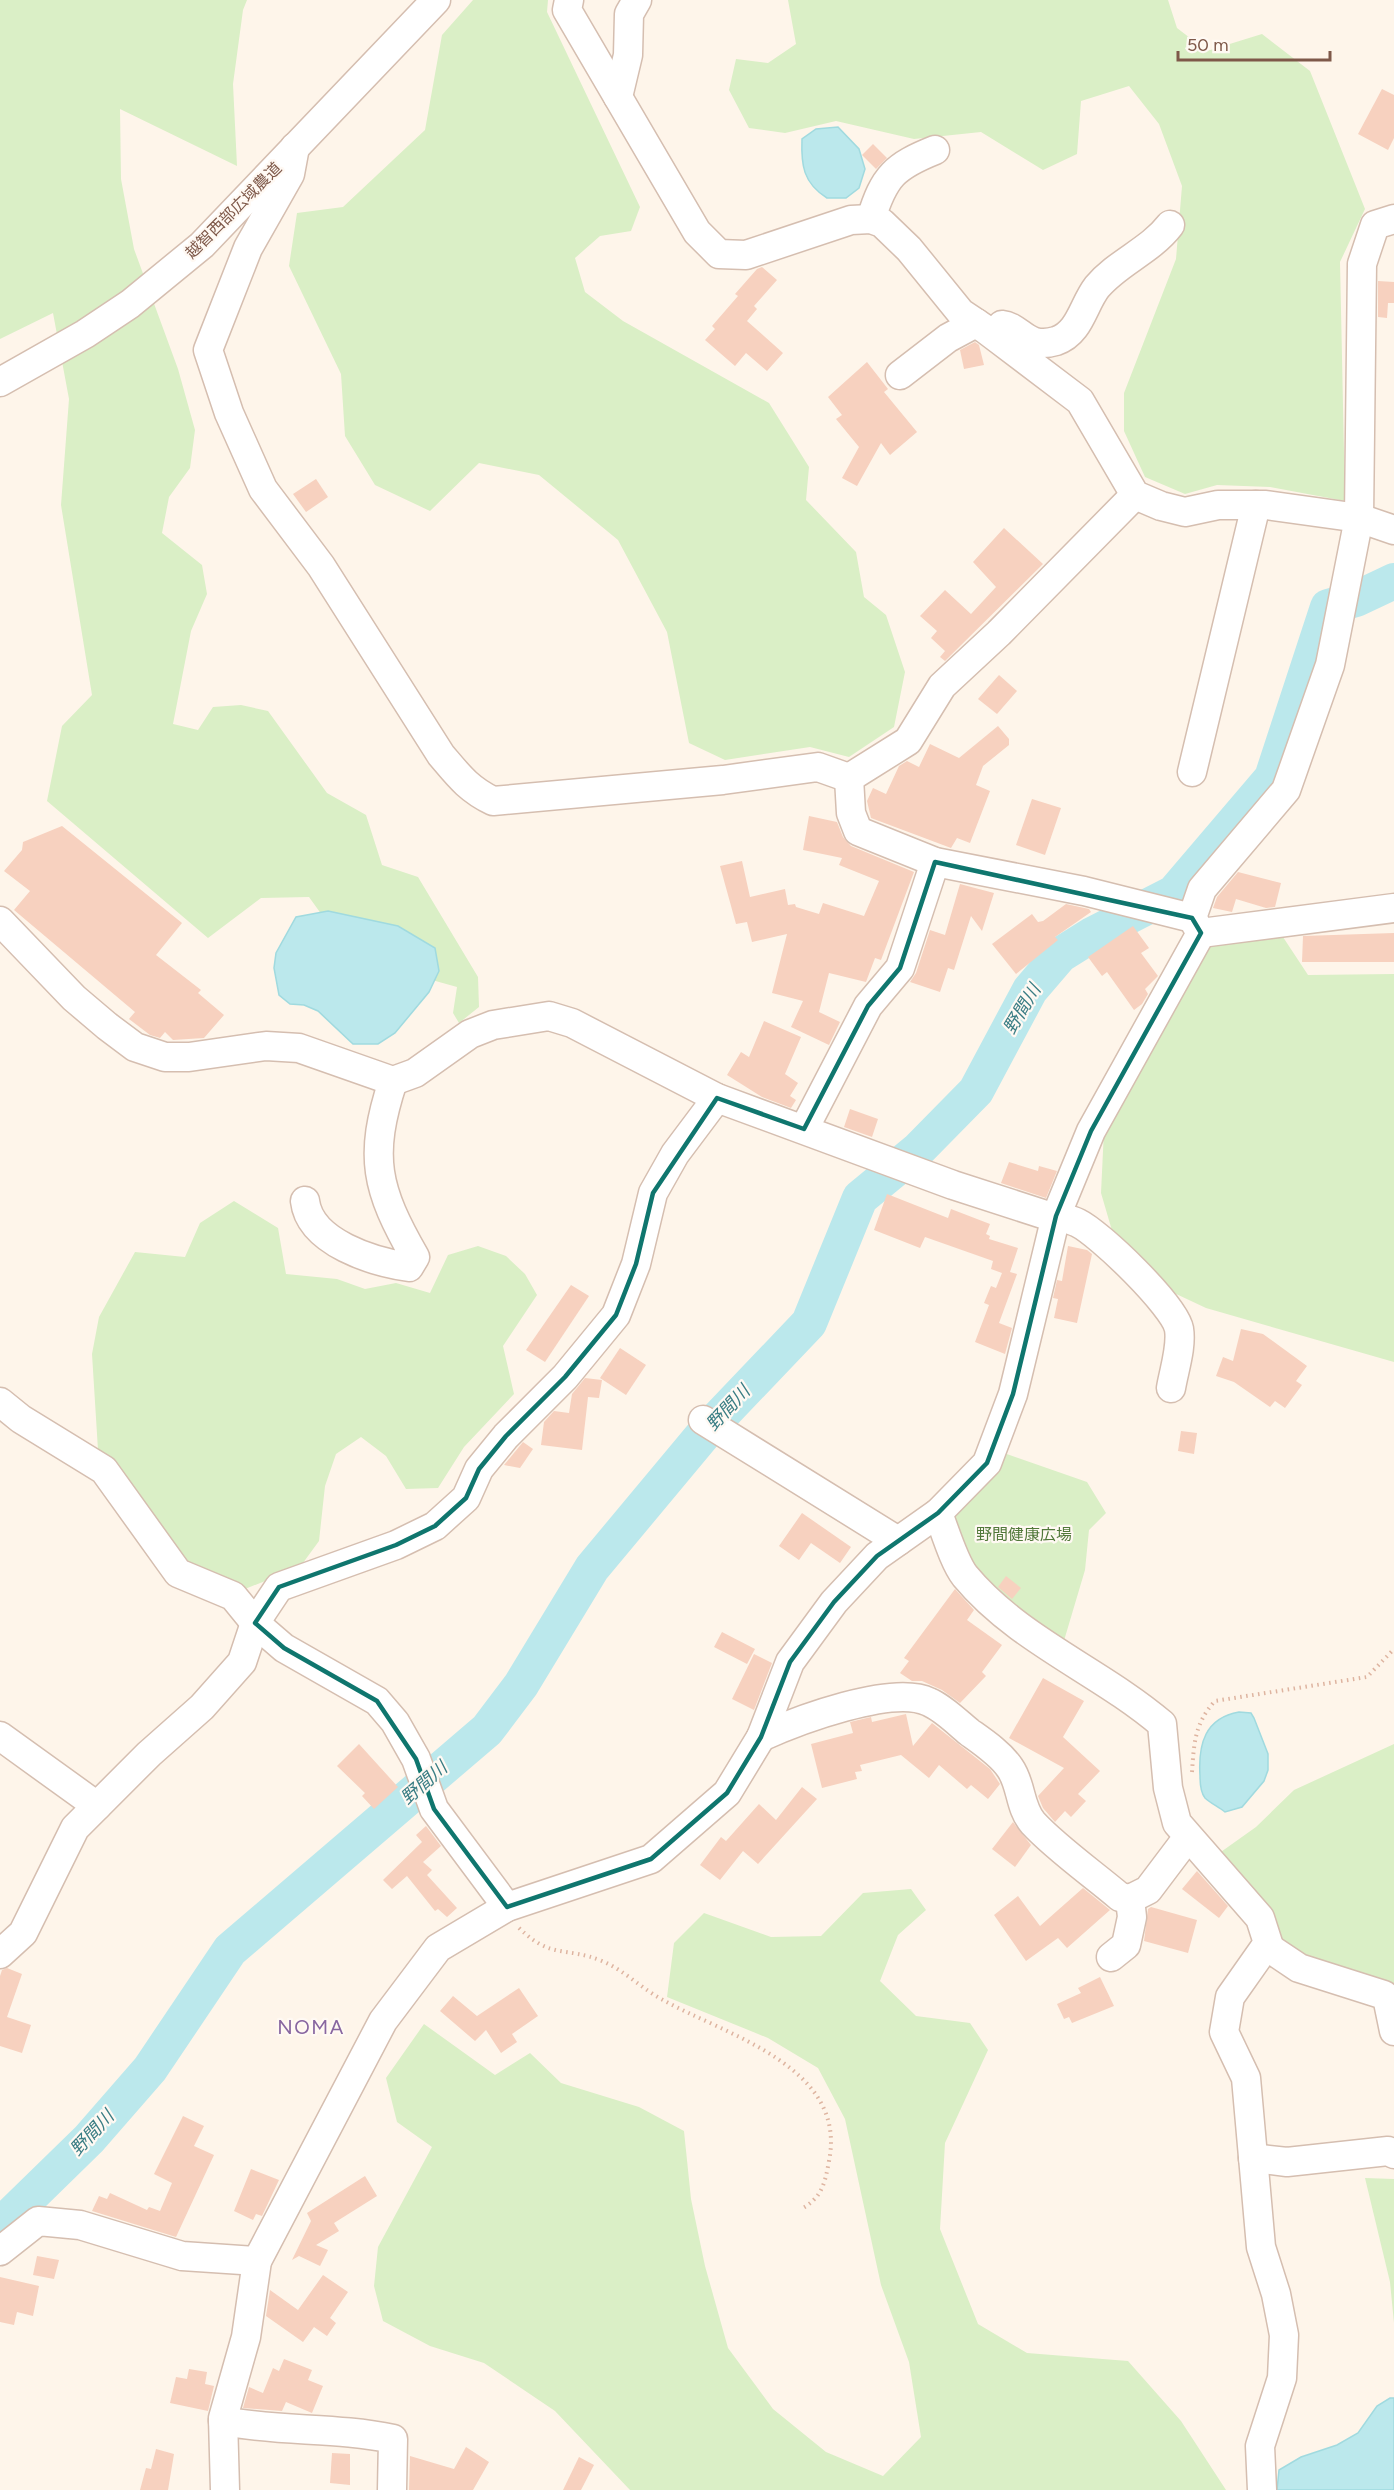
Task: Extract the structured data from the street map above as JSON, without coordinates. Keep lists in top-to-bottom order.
{
  "streets": {
    "street": ["越智西部広域農道"]
  },
  "districts": ["NOMA"],
  "water": ["野間川"],
  "parks": ["野間健康広場"],
  "scale_bar": "50 m"
}
